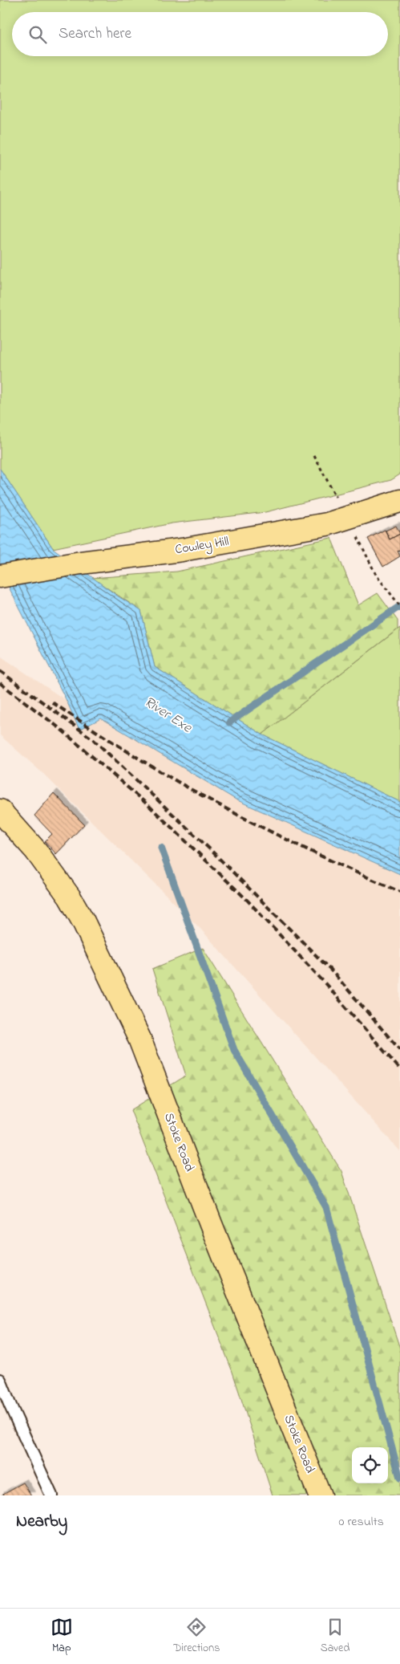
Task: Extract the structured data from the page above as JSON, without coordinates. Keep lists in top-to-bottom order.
{
  "streets": {
    "main road": ["Cowley Hill", "Stoke Road"]
  },
  "water": ["River Exe"],
  "page": {
    "search": "Search here",
    "heading": ["Nearby", "0 results"],
    "nav": ["Map", "Directions", "Saved"]
  }
}
